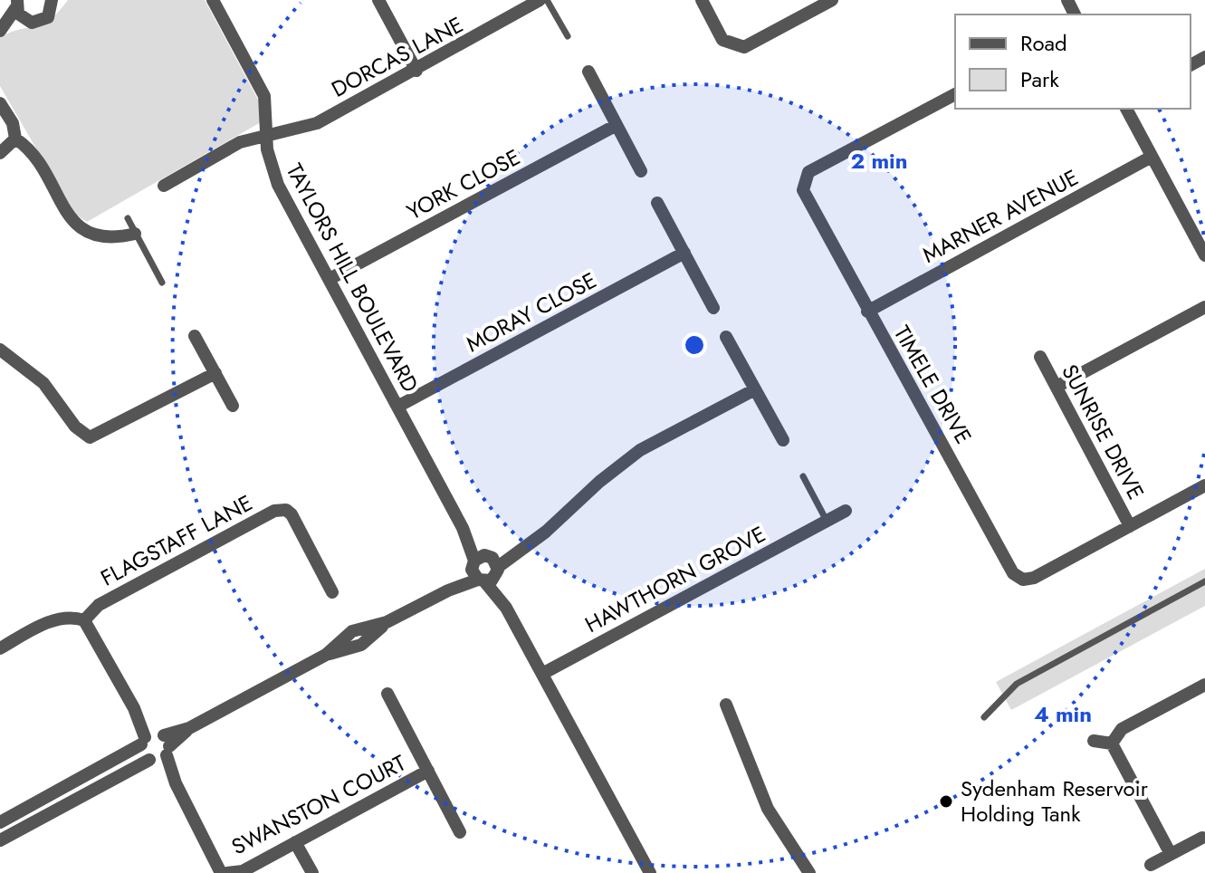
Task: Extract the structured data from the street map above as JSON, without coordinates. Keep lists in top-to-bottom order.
{
  "streets": {
    "street": [
      "DORCAS LANE",
      "YORK CLOSE",
      "MARNER AVENUE",
      "TAYLORS HILL BOULEVARD",
      "MORAY CLOSE",
      "TIMELE DRIVE",
      "SUNRISE DRIVE",
      "FLAGSTAFF LANE",
      "HAWTHORN GROVE",
      "SWANSTON COURT"
    ]
  },
  "crossings": [
    ["DORCAS LANE", "TAYLORS HILL BOULEVARD"],
    ["YORK CLOSE", "TAYLORS HILL BOULEVARD"],
    ["MARNER AVENUE", "TIMELE DRIVE"],
    ["TAYLORS HILL BOULEVARD", "MORAY CLOSE"],
    ["TAYLORS HILL BOULEVARD", "HAWTHORN GROVE"],
    ["TIMELE DRIVE", "SUNRISE DRIVE"]
  ],
  "places": ["Sydenham Reservoir Holding Tank"],
  "legend": ["Road", "Park"],
  "rings": ["2 min", "4 min"]
}
